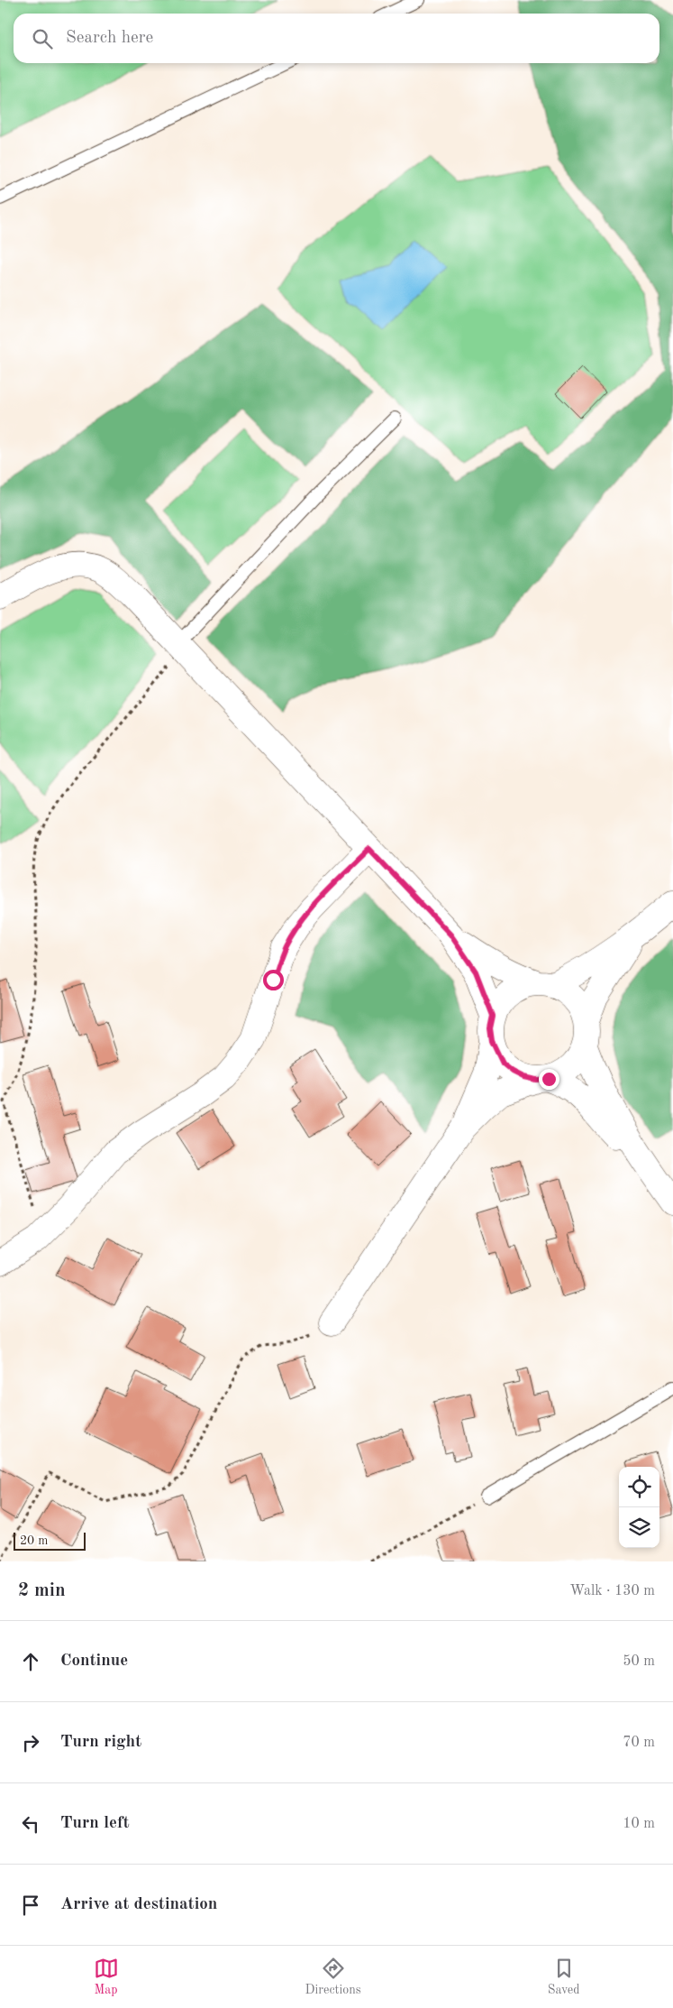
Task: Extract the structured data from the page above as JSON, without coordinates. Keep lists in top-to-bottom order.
{
  "scale_bar": "20 m",
  "page": {
    "search": "Search here",
    "scale": "20 m",
    "heading": ["2 min", "Walk · 130 m"],
    "list": [
      ["Continue", "50 m"],
      ["Turn right", "70 m"],
      ["Turn left", "10 m"],
      "Arrive at destination"
    ],
    "nav": ["Map", "Directions", "Saved"]
  }
}
